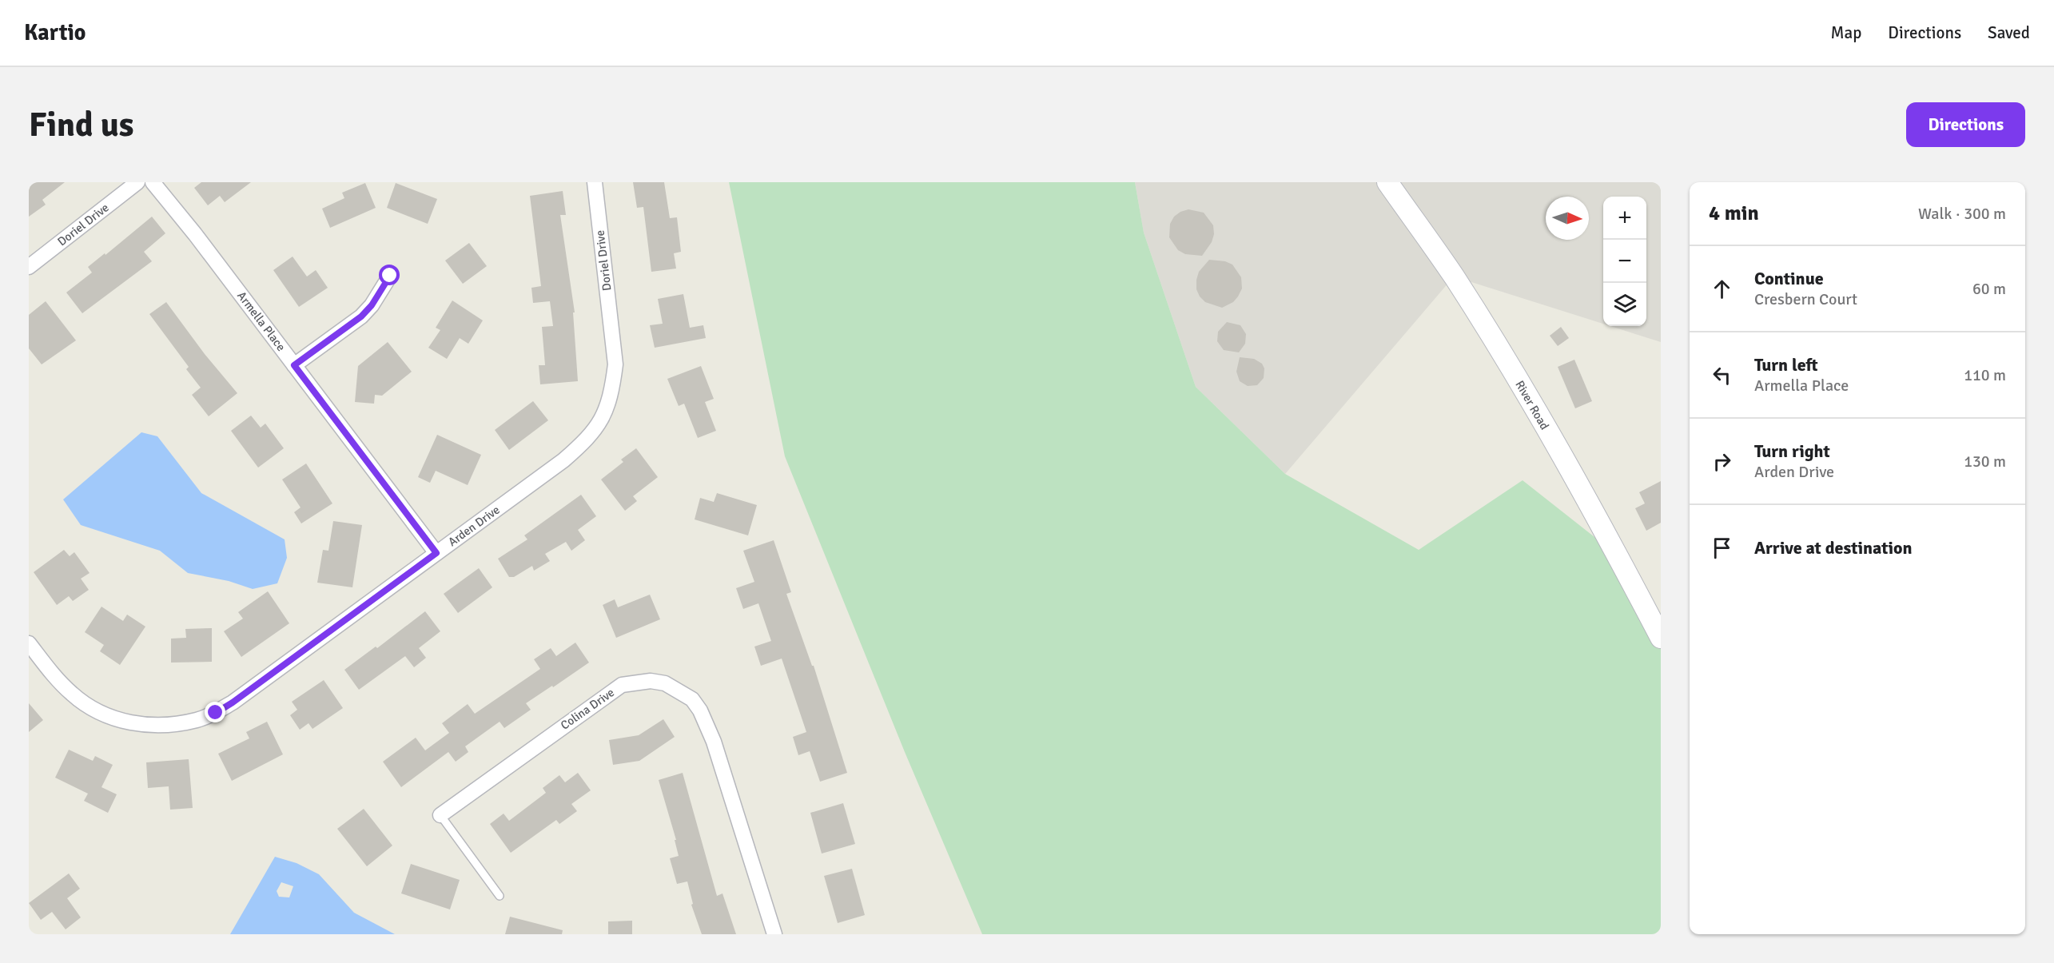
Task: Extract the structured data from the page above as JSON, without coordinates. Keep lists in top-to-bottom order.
{
  "streets": {
    "main road": ["River Road"],
    "street": [
      "Doriel Drive",
      "Armella Place",
      "Arden Drive",
      "Colina Drive"
    ]
  },
  "crossings": [
    ["Doriel Drive", "Arden Drive"],
    ["Armella Place", "Arden Drive"]
  ],
  "north": "right",
  "page": {
    "header": "Kartio",
    "nav": ["Map", "Directions", "Saved"],
    "buttons": "Directions",
    "title": "Find us",
    "heading": ["4 min", "Walk · 300 m"],
    "map_buttons": ["+", "−"],
    "list": [
      ["Continue", "Cresbern Court", "60 m"],
      ["Turn left", "Armella Place", "110 m"],
      ["Turn right", "Arden Drive", "130 m"],
      "Arrive at destination"
    ]
  }
}
